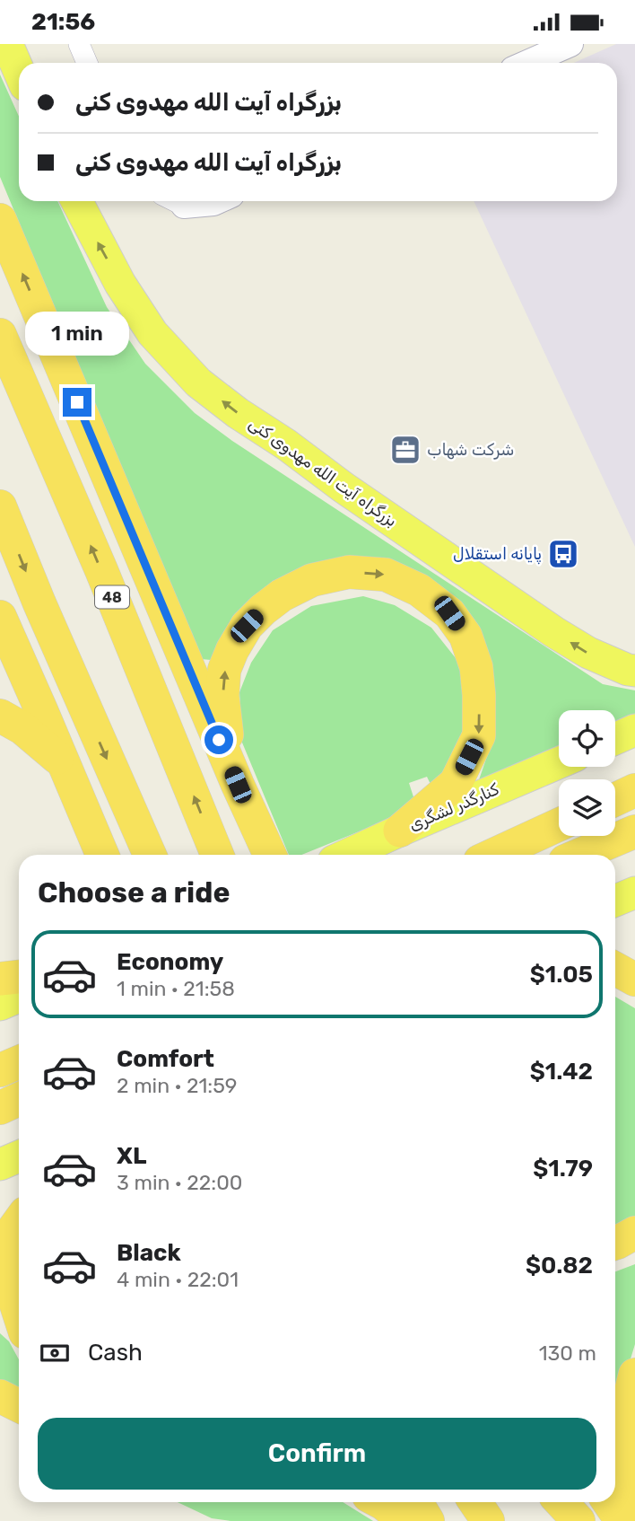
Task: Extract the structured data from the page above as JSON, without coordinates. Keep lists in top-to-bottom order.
{
  "streets": {
    "highway": ["48"],
    "main road": ["بزرگراه آیت الله مهدوی کنی", "کنارگذر لشگری"]
  },
  "one_way": ["بزرگراه آیت الله مهدوی کنی"],
  "places": {
    "office": ["شرکت شهاب"],
    "bus stop": ["پایانه استقلال"]
  },
  "page": {
    "status": "21:56",
    "banner": ["بزرگراه آیت الله مهدوی کنی", "بزرگراه آیت الله مهدوی کنی"],
    "bubble": "1 min",
    "heading": "Choose a ride",
    "list": [
      {
        "name": "Economy",
        "note": "1 min · 21:58",
        "value": "$1.05"
      },
      {
        "name": "Comfort",
        "note": "2 min · 21:59",
        "value": "$1.42"
      },
      {
        "name": "XL",
        "note": "3 min · 22:00",
        "value": "$1.79"
      },
      {
        "name": "Black",
        "note": "4 min · 22:01",
        "value": "$0.82"
      }
    ],
    "pay": ["Cash", "130 m"],
    "buttons": "Confirm"
  }
}
